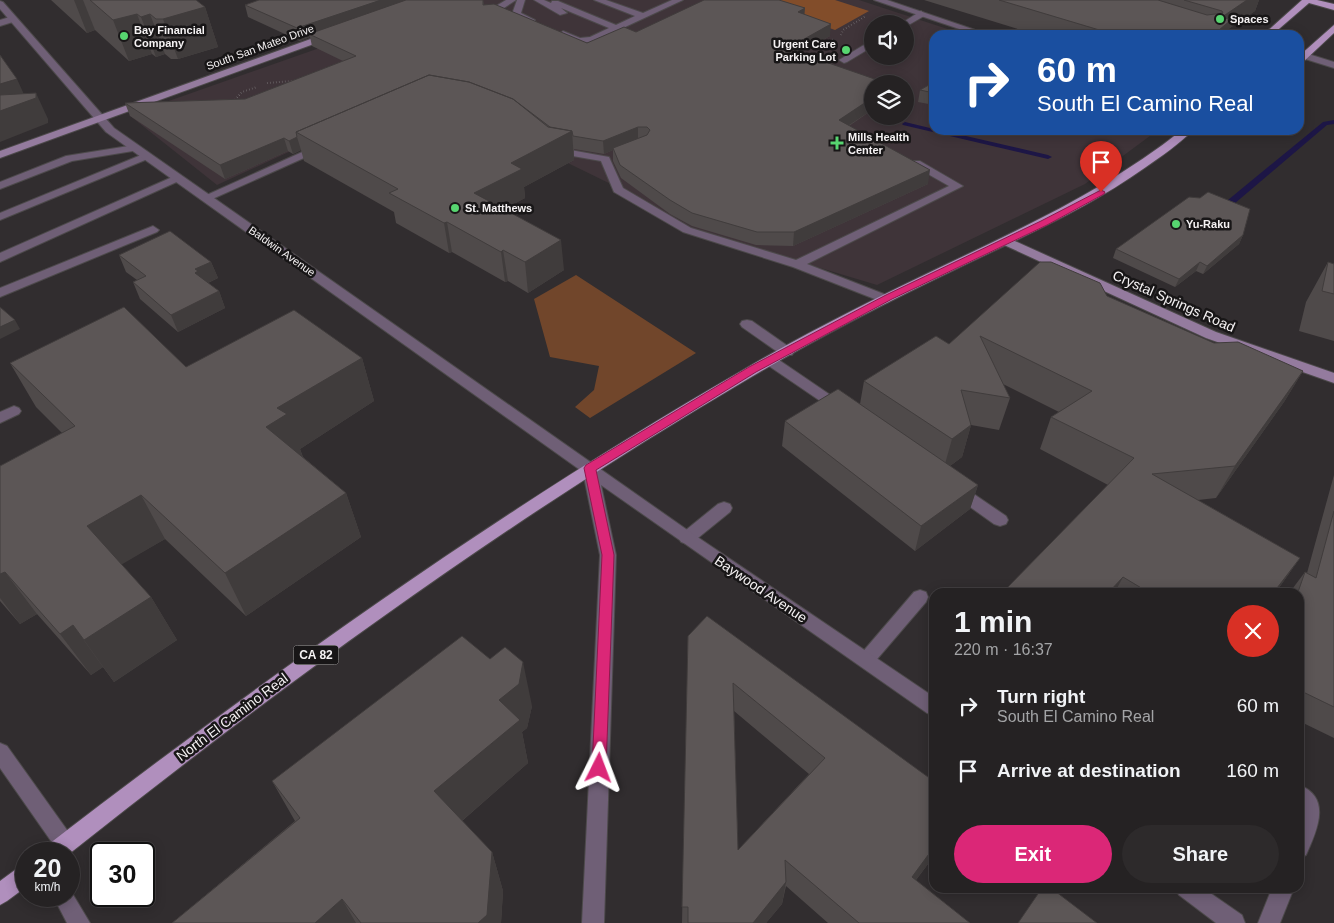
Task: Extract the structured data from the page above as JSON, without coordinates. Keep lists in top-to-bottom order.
{
  "streets": {
    "main road": [
      "South San Mateo Drive",
      "Crystal Springs Road",
      "CA 82",
      "North El Camino Real"
    ],
    "street": ["Baldwin Avenue", "Baywood Avenue"]
  },
  "crossings": [
    ["South San Mateo Drive", "Baldwin Avenue"],
    ["Baldwin Avenue", "Baywood Avenue"],
    ["Baldwin Avenue", "CA 82"],
    ["Baldwin Avenue", "North El Camino Real"],
    ["Crystal Springs Road", "CA 82"],
    ["Baywood Avenue", "CA 82"],
    ["Baywood Avenue", "North El Camino Real"],
    ["CA 82", "North El Camino Real"]
  ],
  "places": {
    "other": [
      "Spaces",
      "Bay Financial Company",
      "Urgent Care Parking Lot",
      "St. Matthews",
      "Yu-Raku"
    ],
    "health": ["Mills Health Center"]
  },
  "page": {
    "turn": ["60 m", "South El Camino Real"],
    "heading": ["1 min", "220 m · 16:37"],
    "list": [
      {
        "name": "Turn right",
        "note": "South El Camino Real",
        "value": "60 m"
      },
      {
        "name": "Arrive at destination",
        "value": "160 m"
      }
    ],
    "buttons": ["Exit", "Share"],
    "speed": "20 km/h",
    "limit": "30"
  }
}
